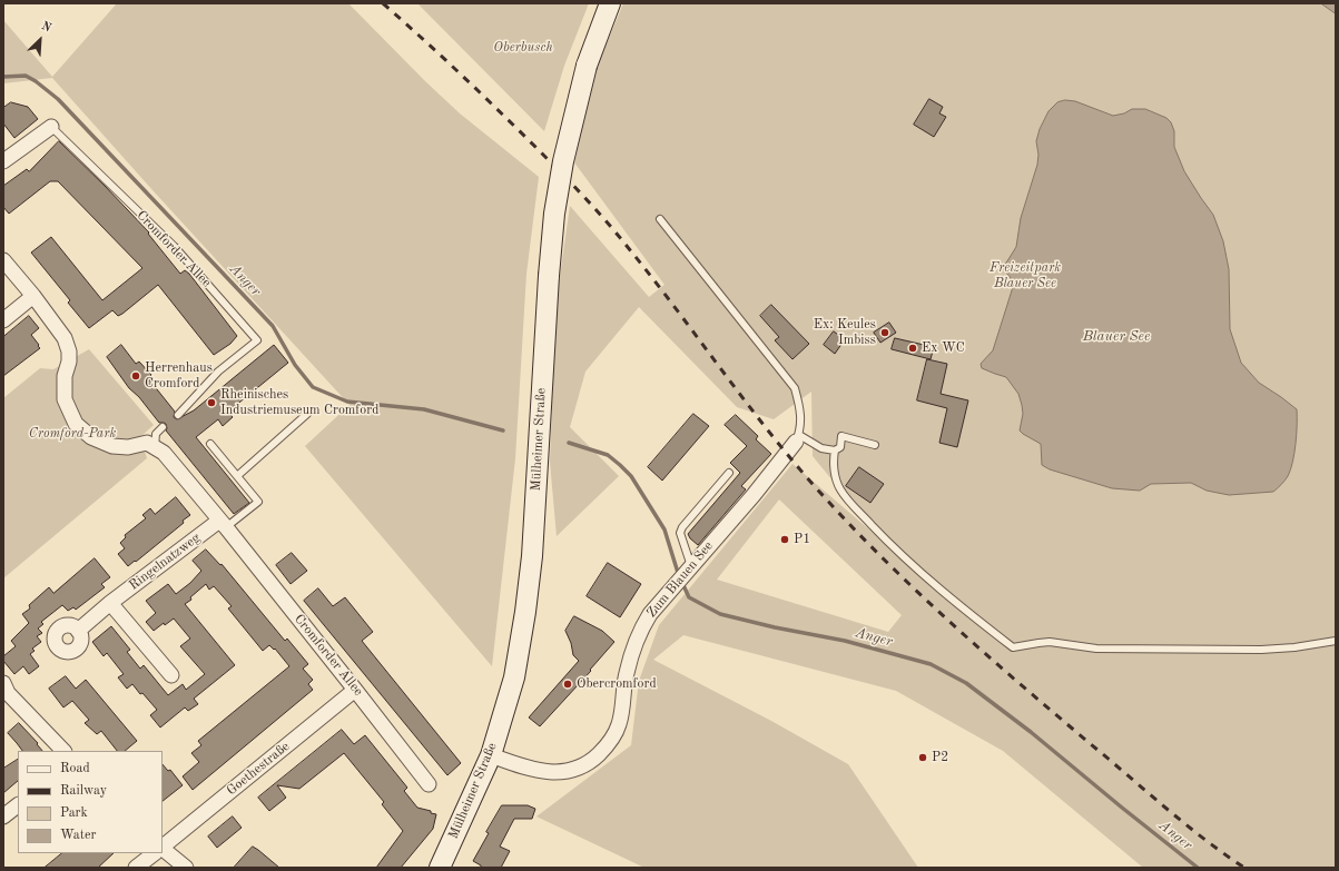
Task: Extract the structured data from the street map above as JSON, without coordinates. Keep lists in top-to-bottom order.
{
  "streets": {
    "main road": ["Mülheimer Straße"],
    "street": [
      "Cromforder Allee",
      "Ringelnatzweg",
      "Zum Blauen See",
      "Goethestraße"
    ]
  },
  "crossings": [
    ["Cromforder Allee", "Ringelnatzweg"],
    ["Cromforder Allee", "Goethestraße"],
    ["Mülheimer Straße", "Zum Blauen See"]
  ],
  "water": ["Anger", "Blauer See"],
  "parks": ["Oberbusch", "Freizeitpark Blauer See", "Cromford-Park"],
  "places": [
    "Ex: Keules Imbiss",
    "Ex WC",
    "Herrenhaus Cromford",
    "Rheinisches Industriemuseum Cromford",
    "P1",
    "Obercromford",
    "P2"
  ],
  "legend": [
    "Road",
    "Railway",
    "Park",
    "Water"
  ],
  "north": "top right"
}
